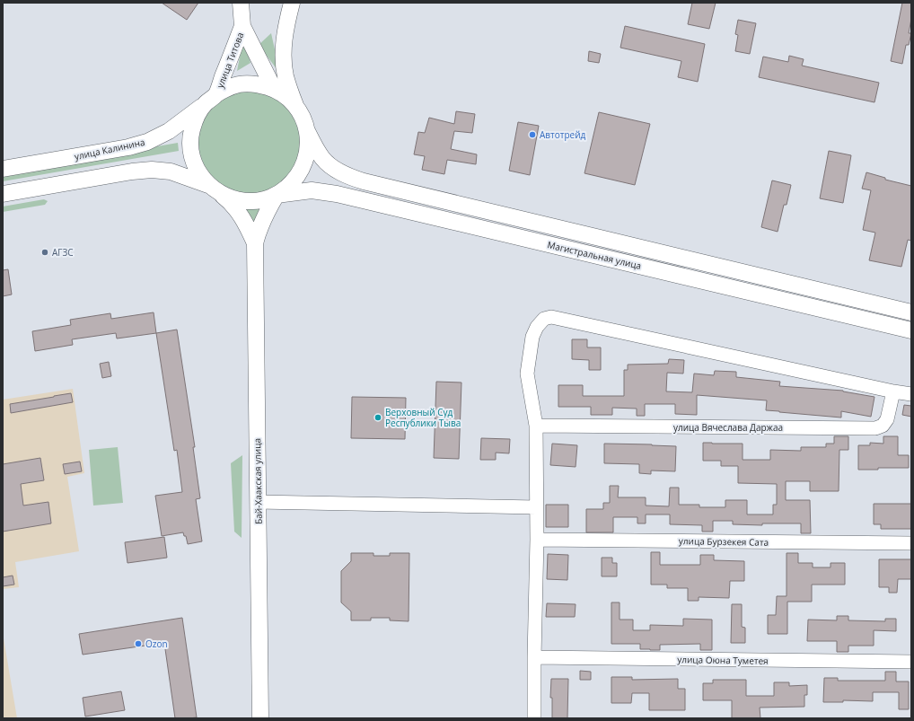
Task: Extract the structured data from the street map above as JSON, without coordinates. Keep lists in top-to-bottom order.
{
  "streets": {
    "main road": [
      "улица Титова",
      "улица Калинина",
      "Магистральная улица",
      "Бай-Хаакская улица"
    ],
    "street": ["улица Вячеслава Даржаа", "улица Бурзекея Сата", "улица Оюна Туметея"]
  },
  "crossings": [
    ["улица Титова", "улица Калинина"],
    ["улица Титова", "Магистральная улица"],
    ["улица Титова", "Бай-Хаакская улица"],
    ["улица Калинина", "Магистральная улица"],
    ["улица Калинина", "Бай-Хаакская улица"],
    ["Магистральная улица", "Бай-Хаакская улица"]
  ],
  "places": [
    "Автотрейд",
    "АГЗС",
    "Верховный Суд Республики Тыва",
    "Ozon"
  ]
}
